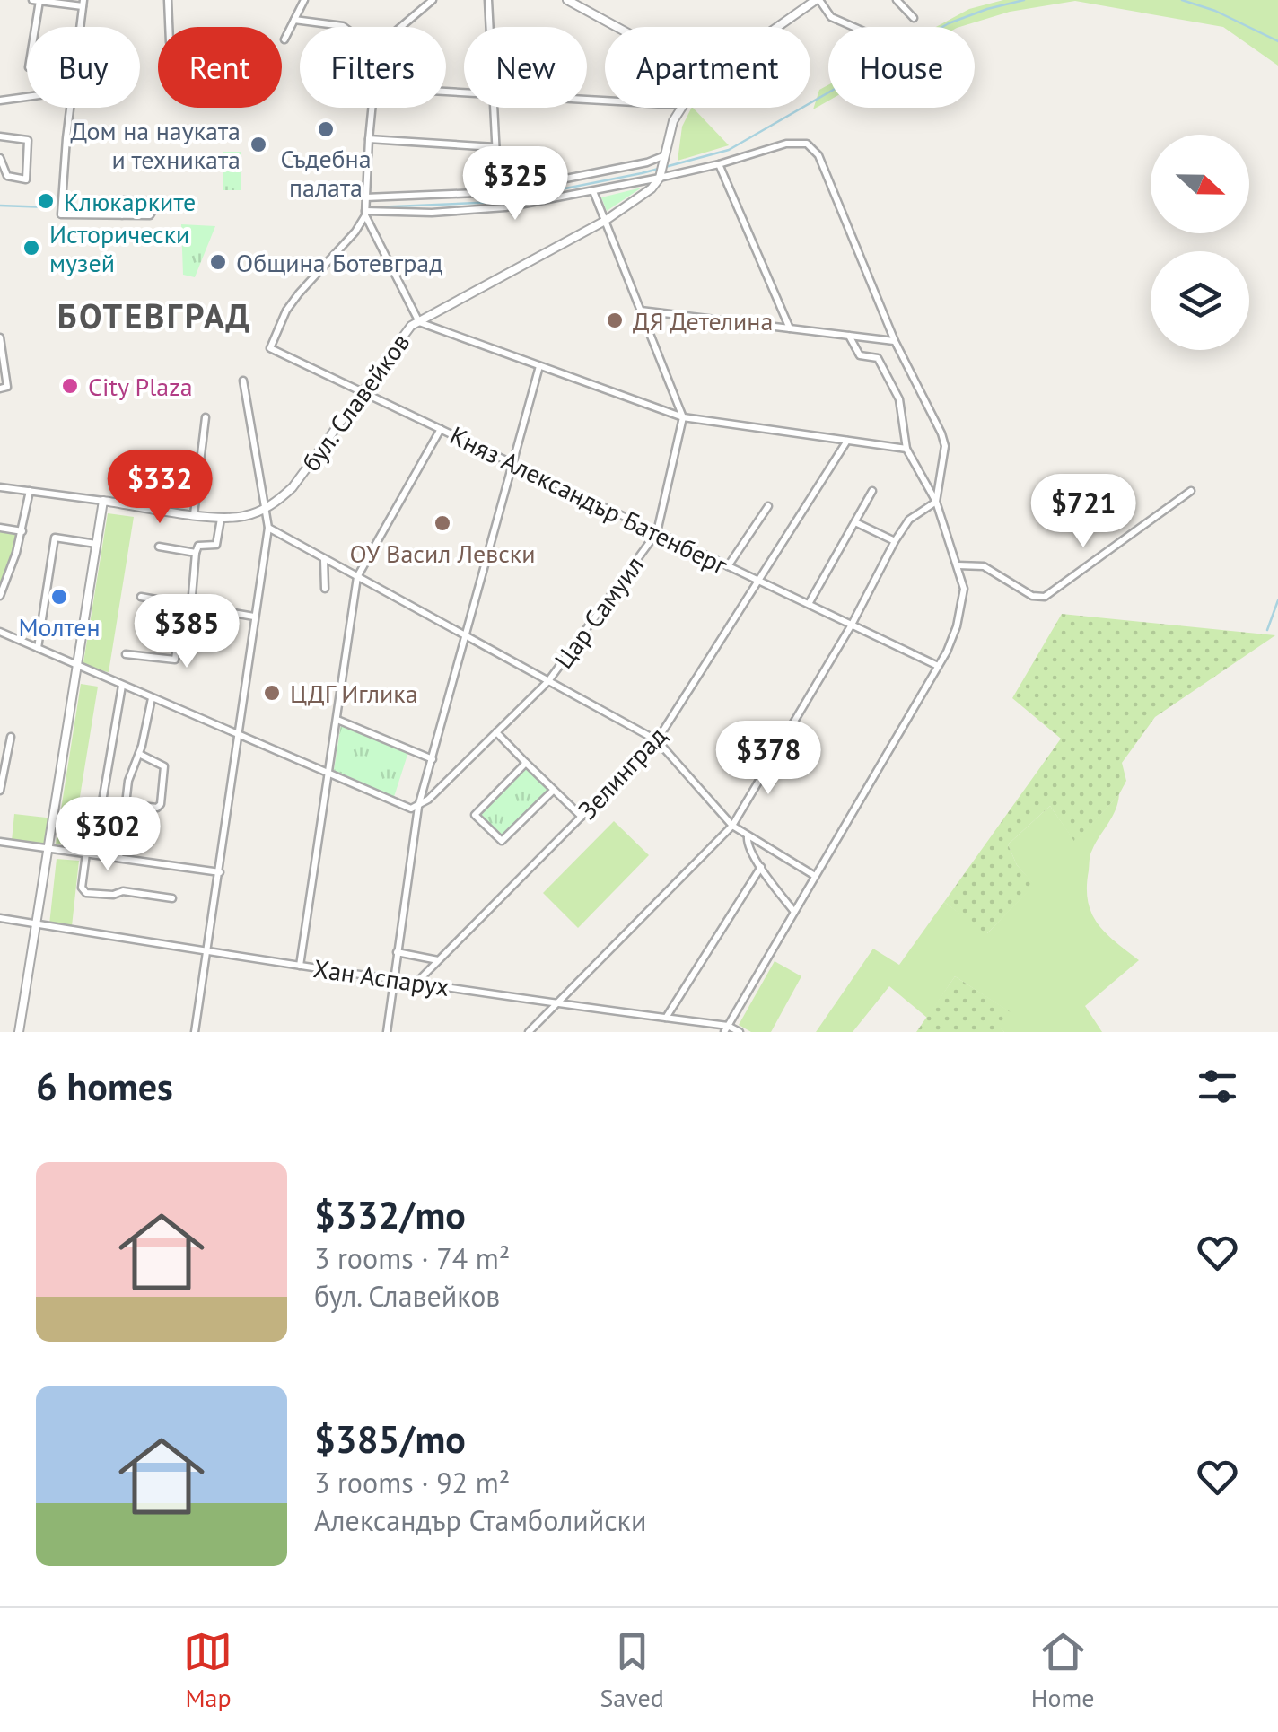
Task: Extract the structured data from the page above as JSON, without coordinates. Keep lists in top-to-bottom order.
{
  "streets": {
    "street": [
      "бул. Славейков",
      "Княз Александър Батенберг",
      "Цар Самуил",
      "Зелинград",
      "Хан Аспарух"
    ]
  },
  "crossings": [
    ["бул. Славейков", "Княз Александър Батенберг"],
    ["Княз Александър Батенберг", "Цар Самуил"],
    ["Княз Александър Батенберг", "Зелинград"],
    ["Зелинград", "Хан Аспарух"]
  ],
  "districts": ["БОТЕВГРАД"],
  "places": [
    "Съдебна палата",
    "Дом на науката и техниката",
    "Клюкарките",
    "Исторически музей",
    "Община Ботевград",
    "ДЯ Детелина",
    "City Plaza",
    "ОУ Васил Левски",
    "Молтен",
    "ЦДГ Иглика"
  ],
  "north": "right",
  "page": {
    "chip": [
      "Buy",
      "Rent",
      "Filters",
      "New",
      "Apartment",
      "House"
    ],
    "price": [
      "$325",
      "$332",
      "$721",
      "$385",
      "$378",
      "$302"
    ],
    "heading": "6 homes",
    "list": [
      {
        "name": "$332/mo",
        "note": "3 rooms · 74 m² · бул. Славейков"
      },
      {
        "name": "$385/mo",
        "note": "3 rooms · 92 m² · Александър Стамболийски"
      }
    ],
    "tabs": ["Map", "Saved", "Home"]
  }
}
